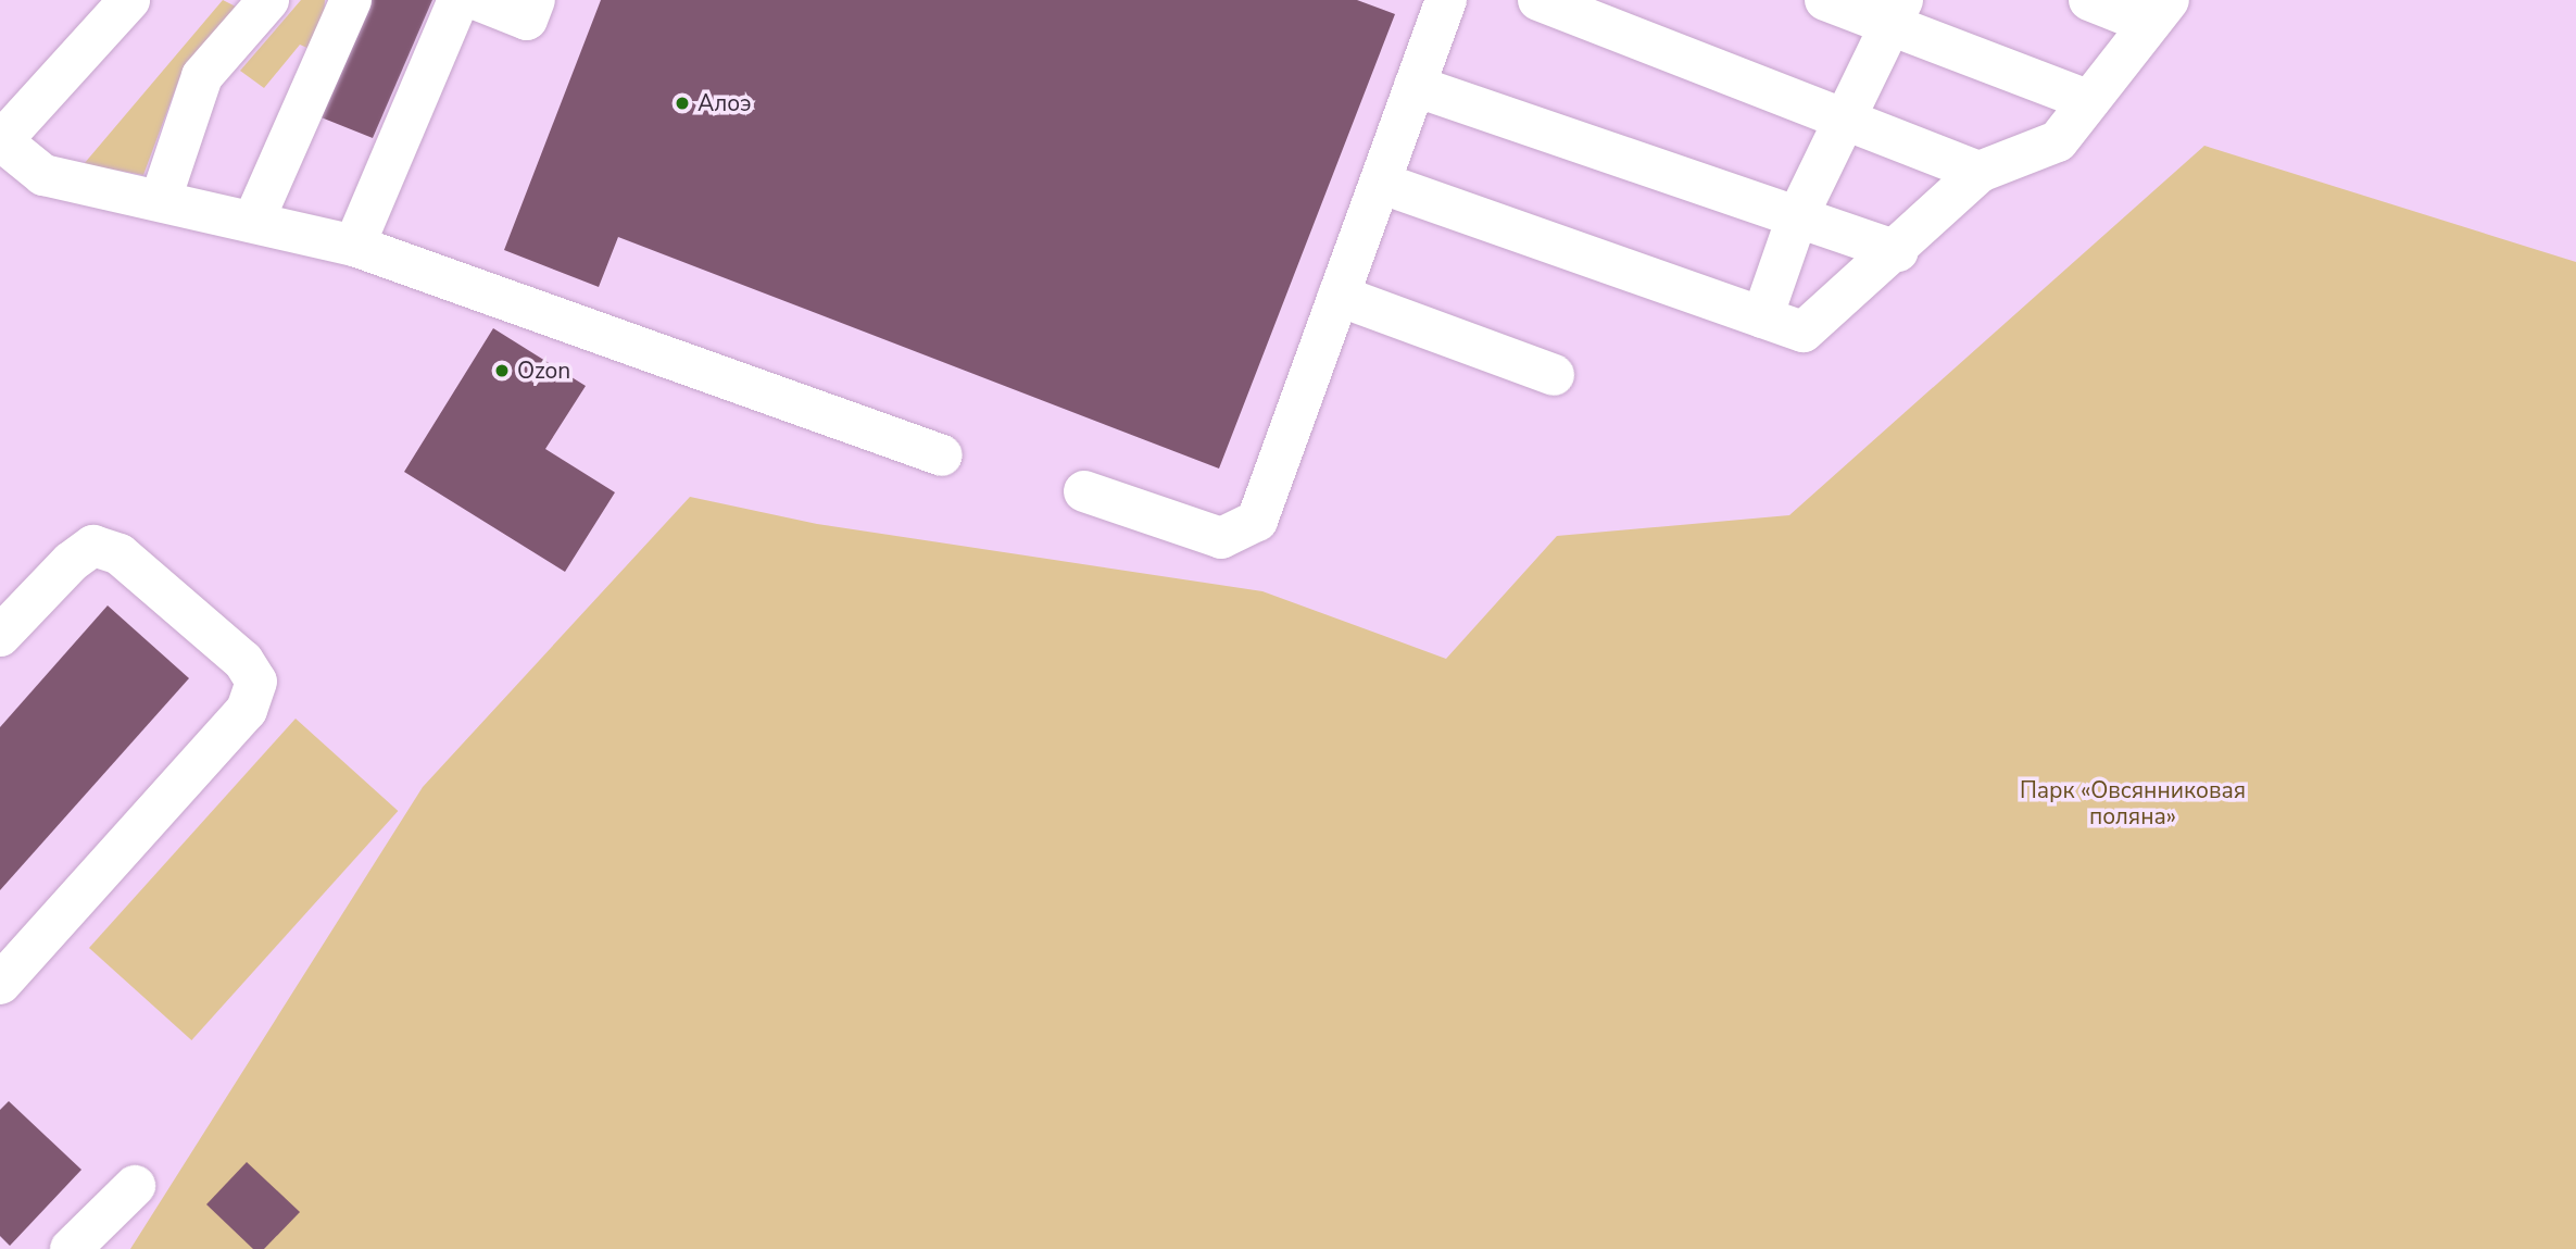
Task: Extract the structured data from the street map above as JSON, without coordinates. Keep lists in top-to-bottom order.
{
  "parks": ["Парк «Овсянниковая поляна»"],
  "places": ["Алоэ", "Ozon"]
}
